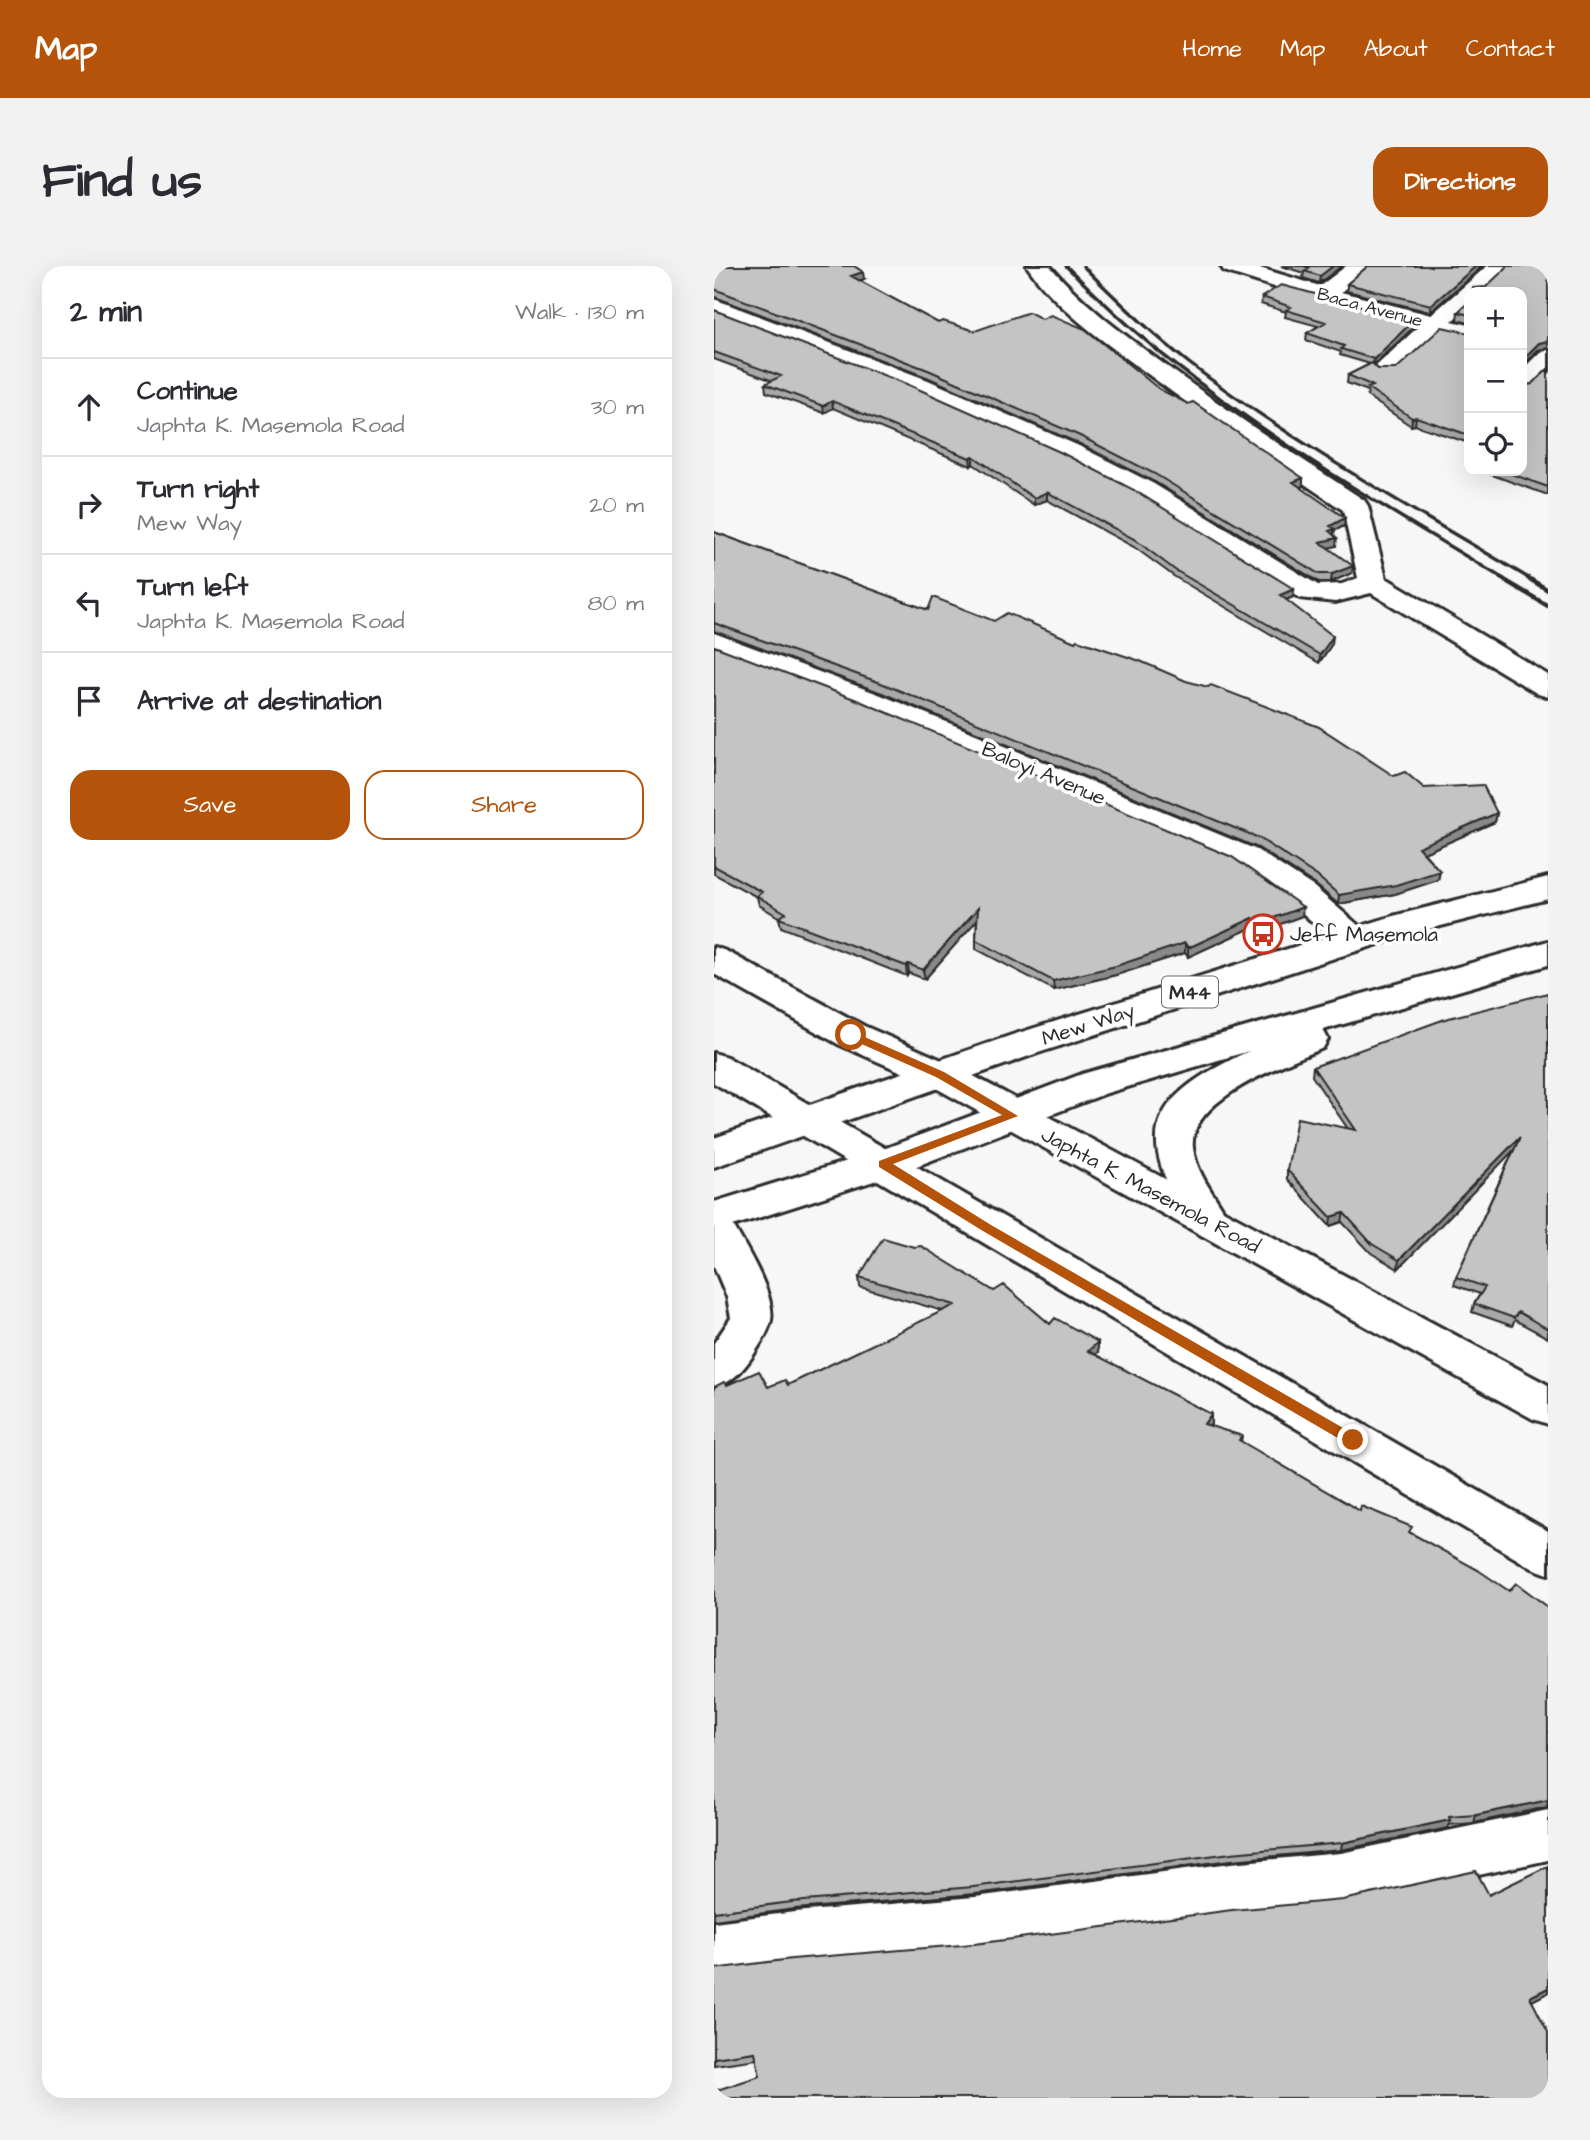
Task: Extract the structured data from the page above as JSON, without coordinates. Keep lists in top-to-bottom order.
{
  "streets": {
    "street": [
      "Baca Avenue",
      "Baloyi Avenue",
      "M44",
      "Mew Way",
      "Japhta K. Masemola Road"
    ]
  },
  "crossings": [
    ["Baloyi Avenue", "Mew Way"],
    ["Mew Way", "Japhta K. Masemola Road"]
  ],
  "places": {
    "bus stop": ["Jeff Masemola"]
  },
  "page": {
    "header": "Map",
    "nav": [
      "Home",
      "Map",
      "About",
      "Contact"
    ],
    "buttons": [
      "Directions",
      ["Save", "Share"]
    ],
    "title": "Find us",
    "heading": ["2 min", "Walk · 130 m"],
    "map_buttons": ["+", "−"],
    "list": [
      ["Continue", "Japhta K. Masemola Road", "30 m"],
      ["Turn right", "Mew Way", "20 m"],
      ["Turn left", "Japhta K. Masemola Road", "80 m"],
      "Arrive at destination"
    ]
  }
}
